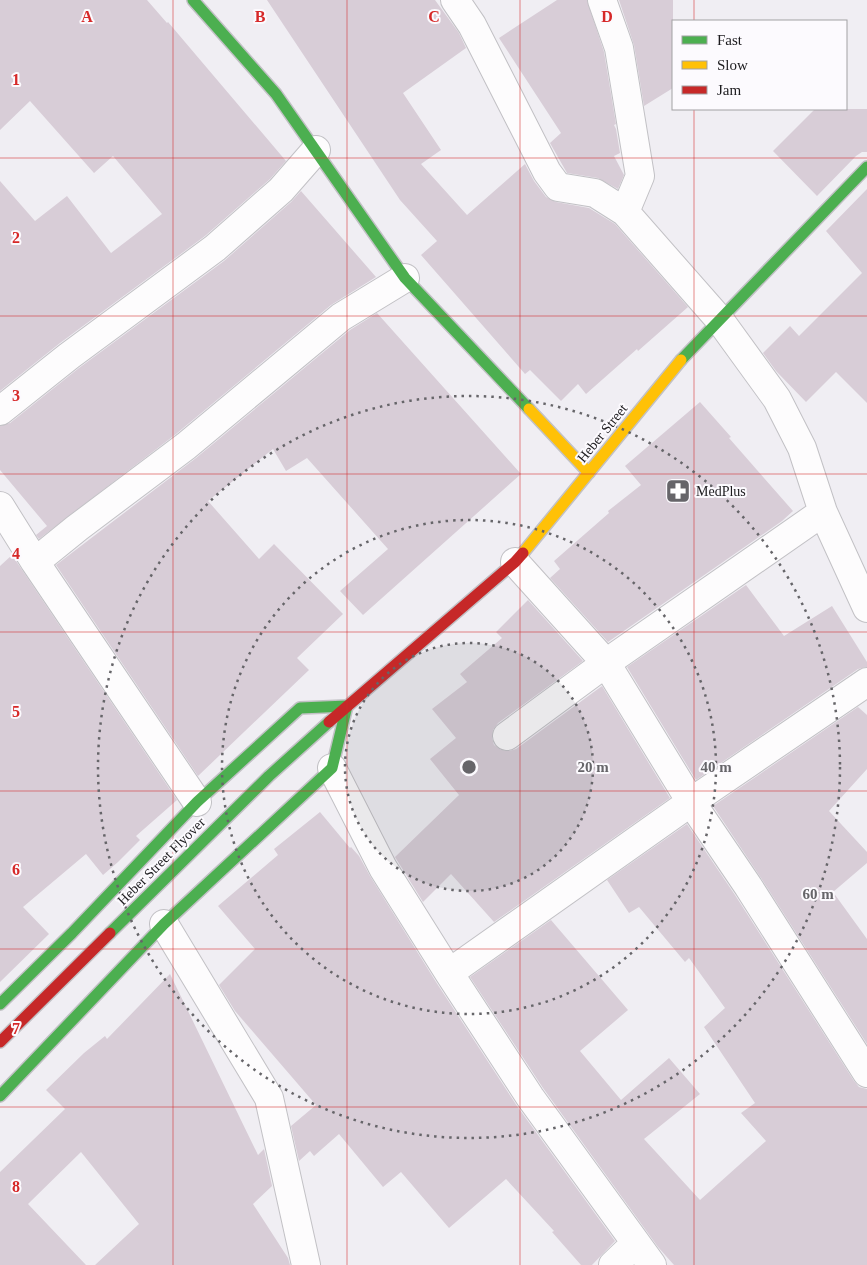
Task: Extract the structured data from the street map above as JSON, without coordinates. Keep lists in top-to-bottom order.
{
  "streets": {
    "street": ["Heber Street", "Heber Street Flyover"]
  },
  "crossings": [
    ["Heber Street", "Heber Street Flyover"]
  ],
  "places": {
    "pharmacy": ["MedPlus"]
  },
  "legend": ["Fast", "Slow", "Jam"],
  "grid": {
    "columns": [
      "A",
      "B",
      "C",
      "D"
    ],
    "rows": [
      "1",
      "2",
      "3",
      "4",
      "5",
      "6",
      "7",
      "8"
    ]
  },
  "rings": ["20 m", "40 m", "60 m"]
}
